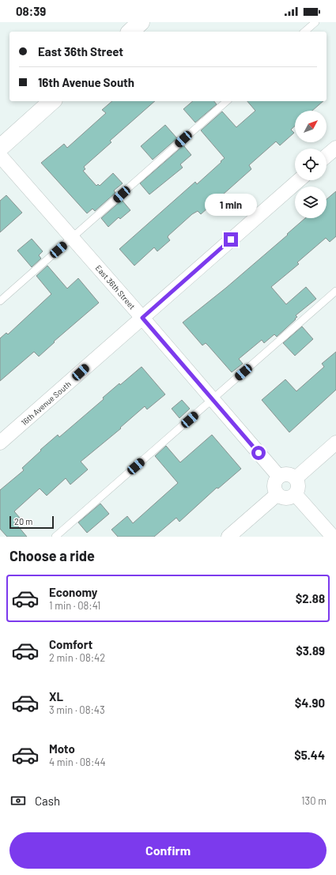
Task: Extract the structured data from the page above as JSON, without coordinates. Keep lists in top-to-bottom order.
{
  "streets": {
    "street": ["East 36th Street", "16th Avenue South"]
  },
  "crossings": [
    ["East 36th Street", "16th Avenue South"]
  ],
  "scale_bar": "20 m",
  "north": "top right",
  "page": {
    "status": "08:39",
    "banner": ["East 36th Street", "16th Avenue South"],
    "bubble": "1 min",
    "scale": "20 m",
    "heading": "Choose a ride",
    "list": [
      {
        "name": "Economy",
        "note": "1 min · 08:41",
        "value": "$2.88"
      },
      {
        "name": "Comfort",
        "note": "2 min · 08:42",
        "value": "$3.89"
      },
      {
        "name": "XL",
        "note": "3 min · 08:43",
        "value": "$4.90"
      },
      {
        "name": "Moto",
        "note": "4 min · 08:44",
        "value": "$5.44"
      }
    ],
    "pay": ["Cash", "130 m"],
    "buttons": "Confirm"
  }
}
